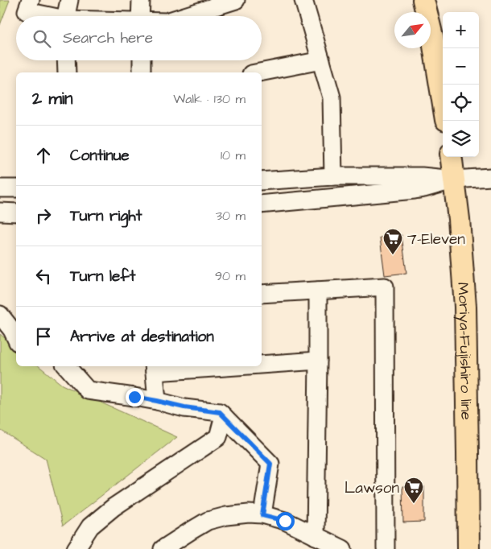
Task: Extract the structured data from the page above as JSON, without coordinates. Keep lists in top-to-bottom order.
{
  "streets": {
    "main road": ["Moriya-Fujishiro line"]
  },
  "places": {
    "supermarket": ["7-Eleven", "Lawson"]
  },
  "north": "top right",
  "page": {
    "map_buttons": ["+", "−"],
    "search": "Search here",
    "heading": ["2 min", "Walk · 130 m"],
    "list": [
      ["Continue", "10 m"],
      ["Turn right", "30 m"],
      ["Turn left", "90 m"],
      "Arrive at destination"
    ]
  }
}
